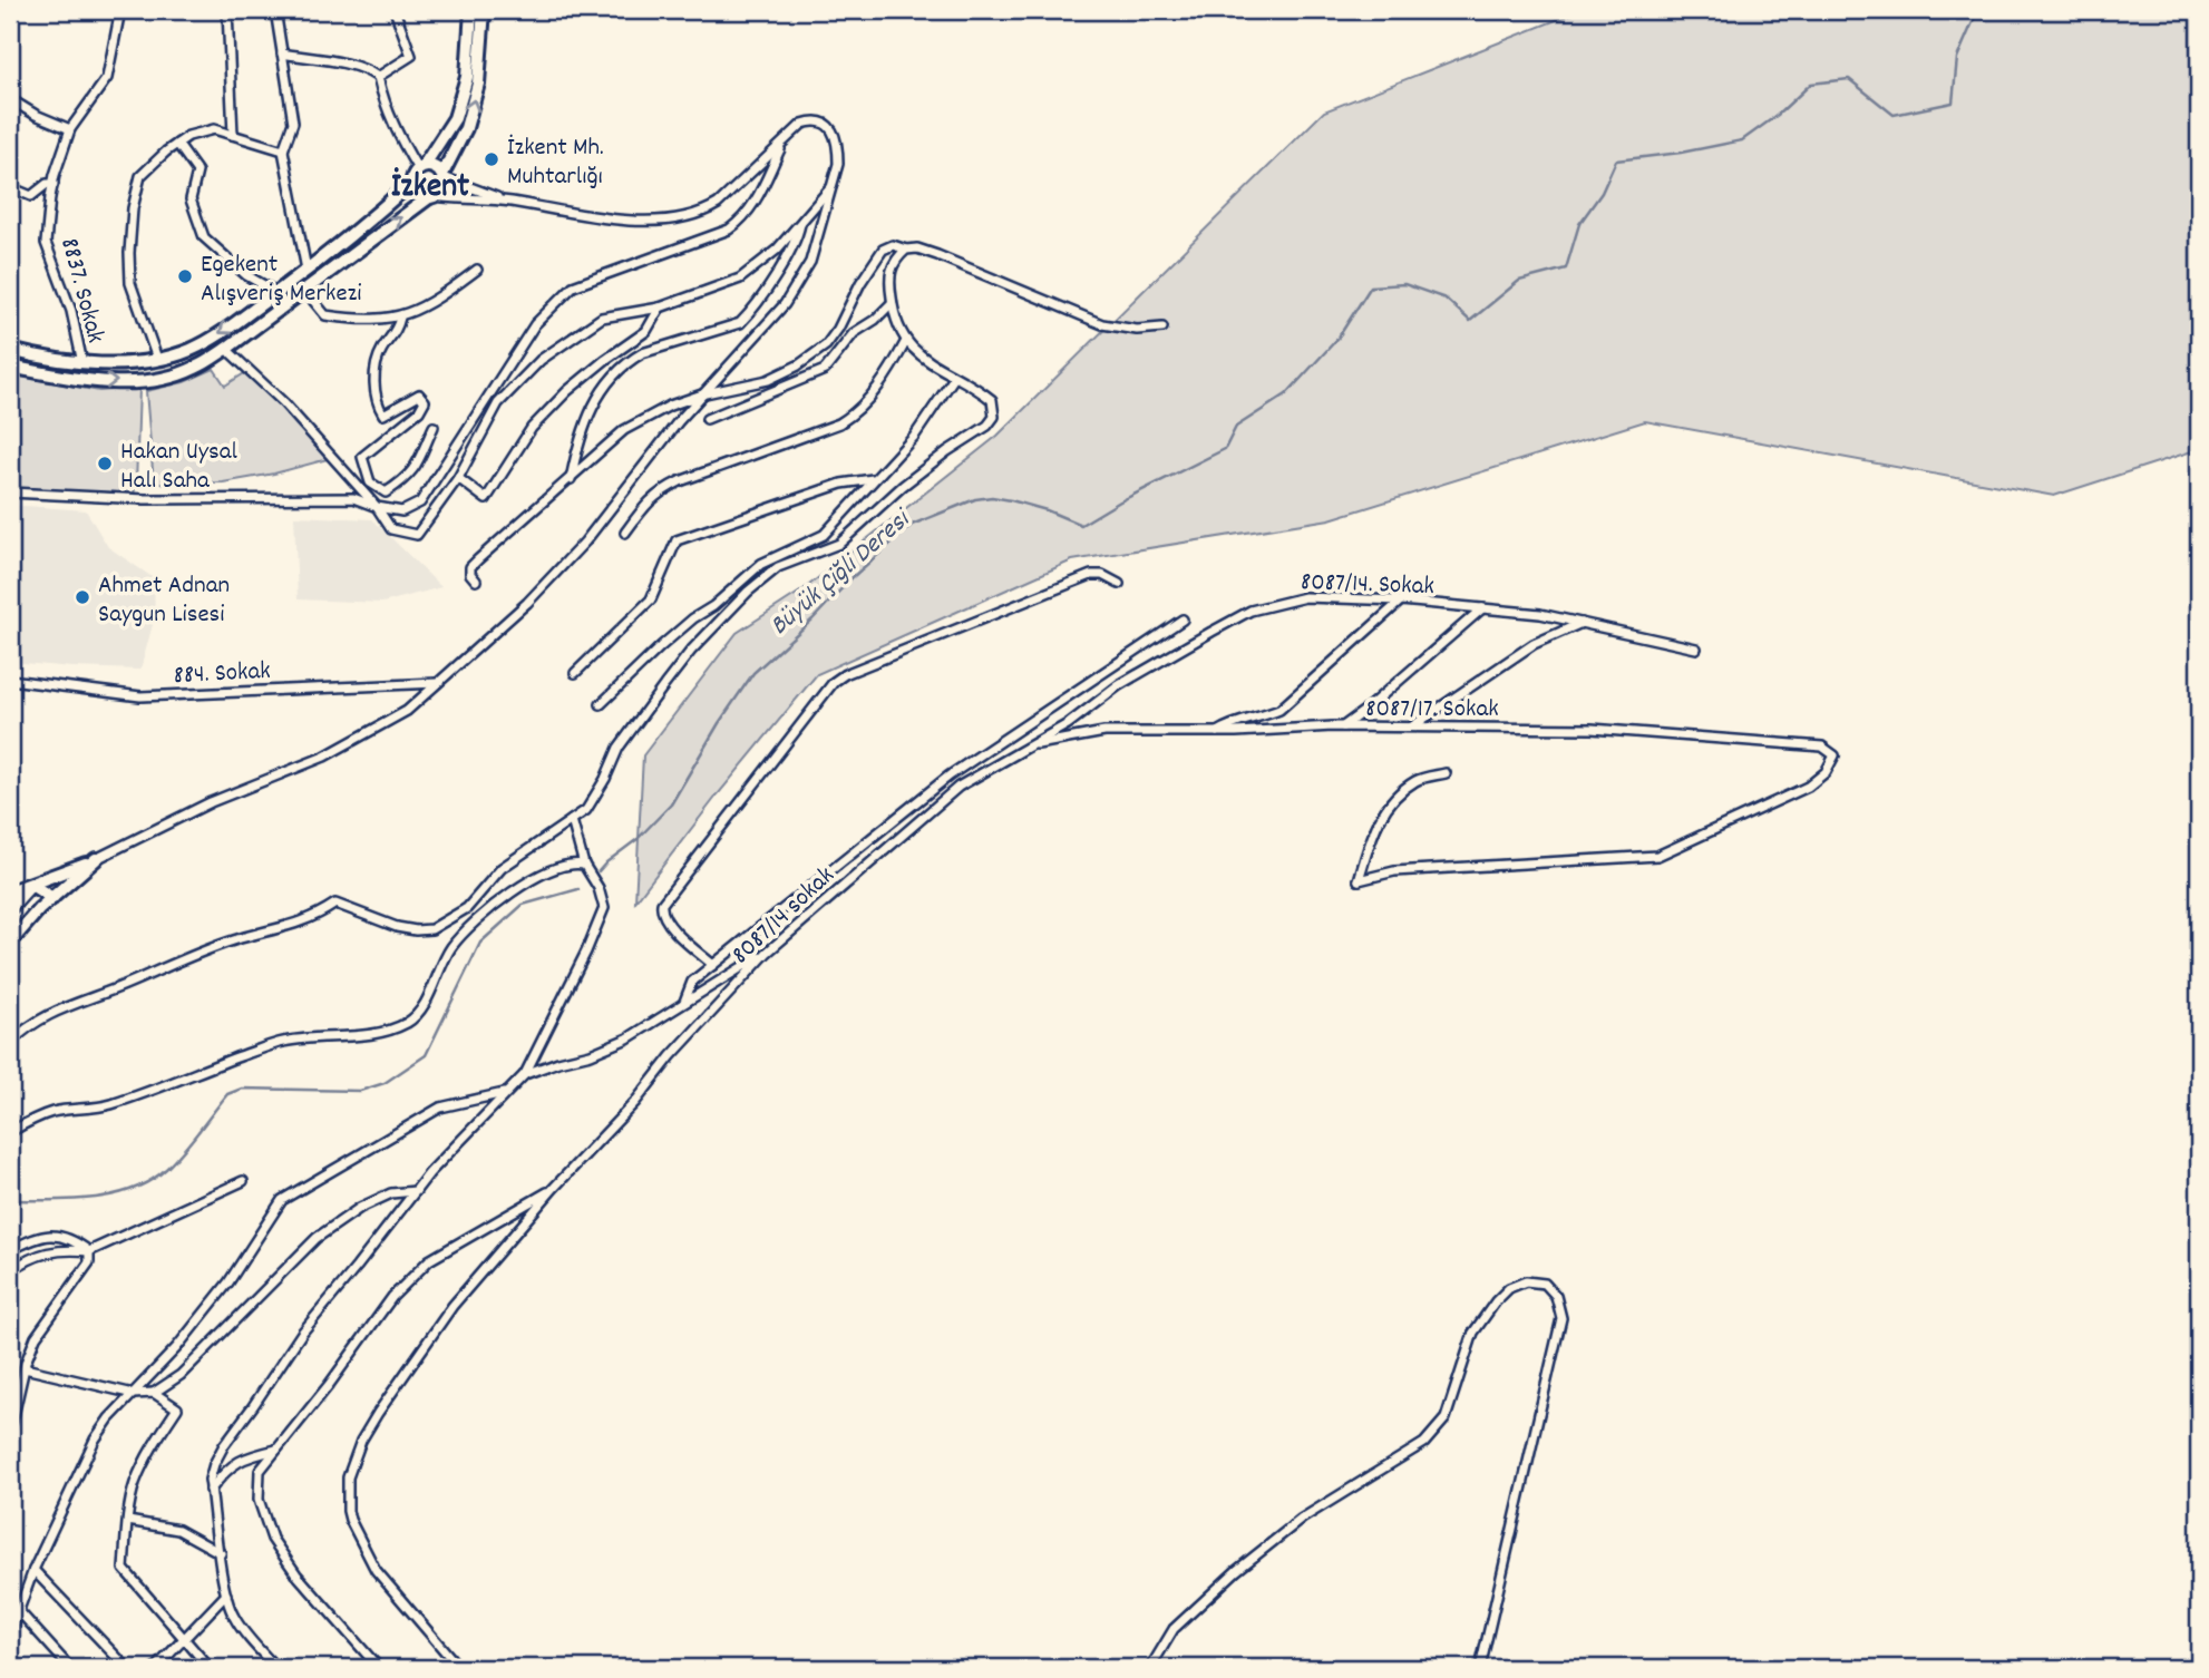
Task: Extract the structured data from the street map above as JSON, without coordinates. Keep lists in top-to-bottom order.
{
  "streets": {
    "street": [
      "8837. Sokak",
      "8087/14. Sokak",
      "884. Sokak",
      "8087/17. Sokak",
      "8087/14 sokak"
    ]
  },
  "crossings": [
    ["8087/14. Sokak", "8087/17. Sokak"],
    ["8087/14. Sokak", "8087/14 sokak"],
    ["8087/17. Sokak", "8087/14 sokak"]
  ],
  "districts": ["İzkent"],
  "water": ["Büyük Çiğli Deresi"],
  "places": [
    "İzkent Mh. Muhtarlığı",
    "Egekent Alışveriş Merkezi",
    "Hakan Uysal Halı Saha",
    "Ahmet Adnan Saygun Lisesi"
  ]
}
